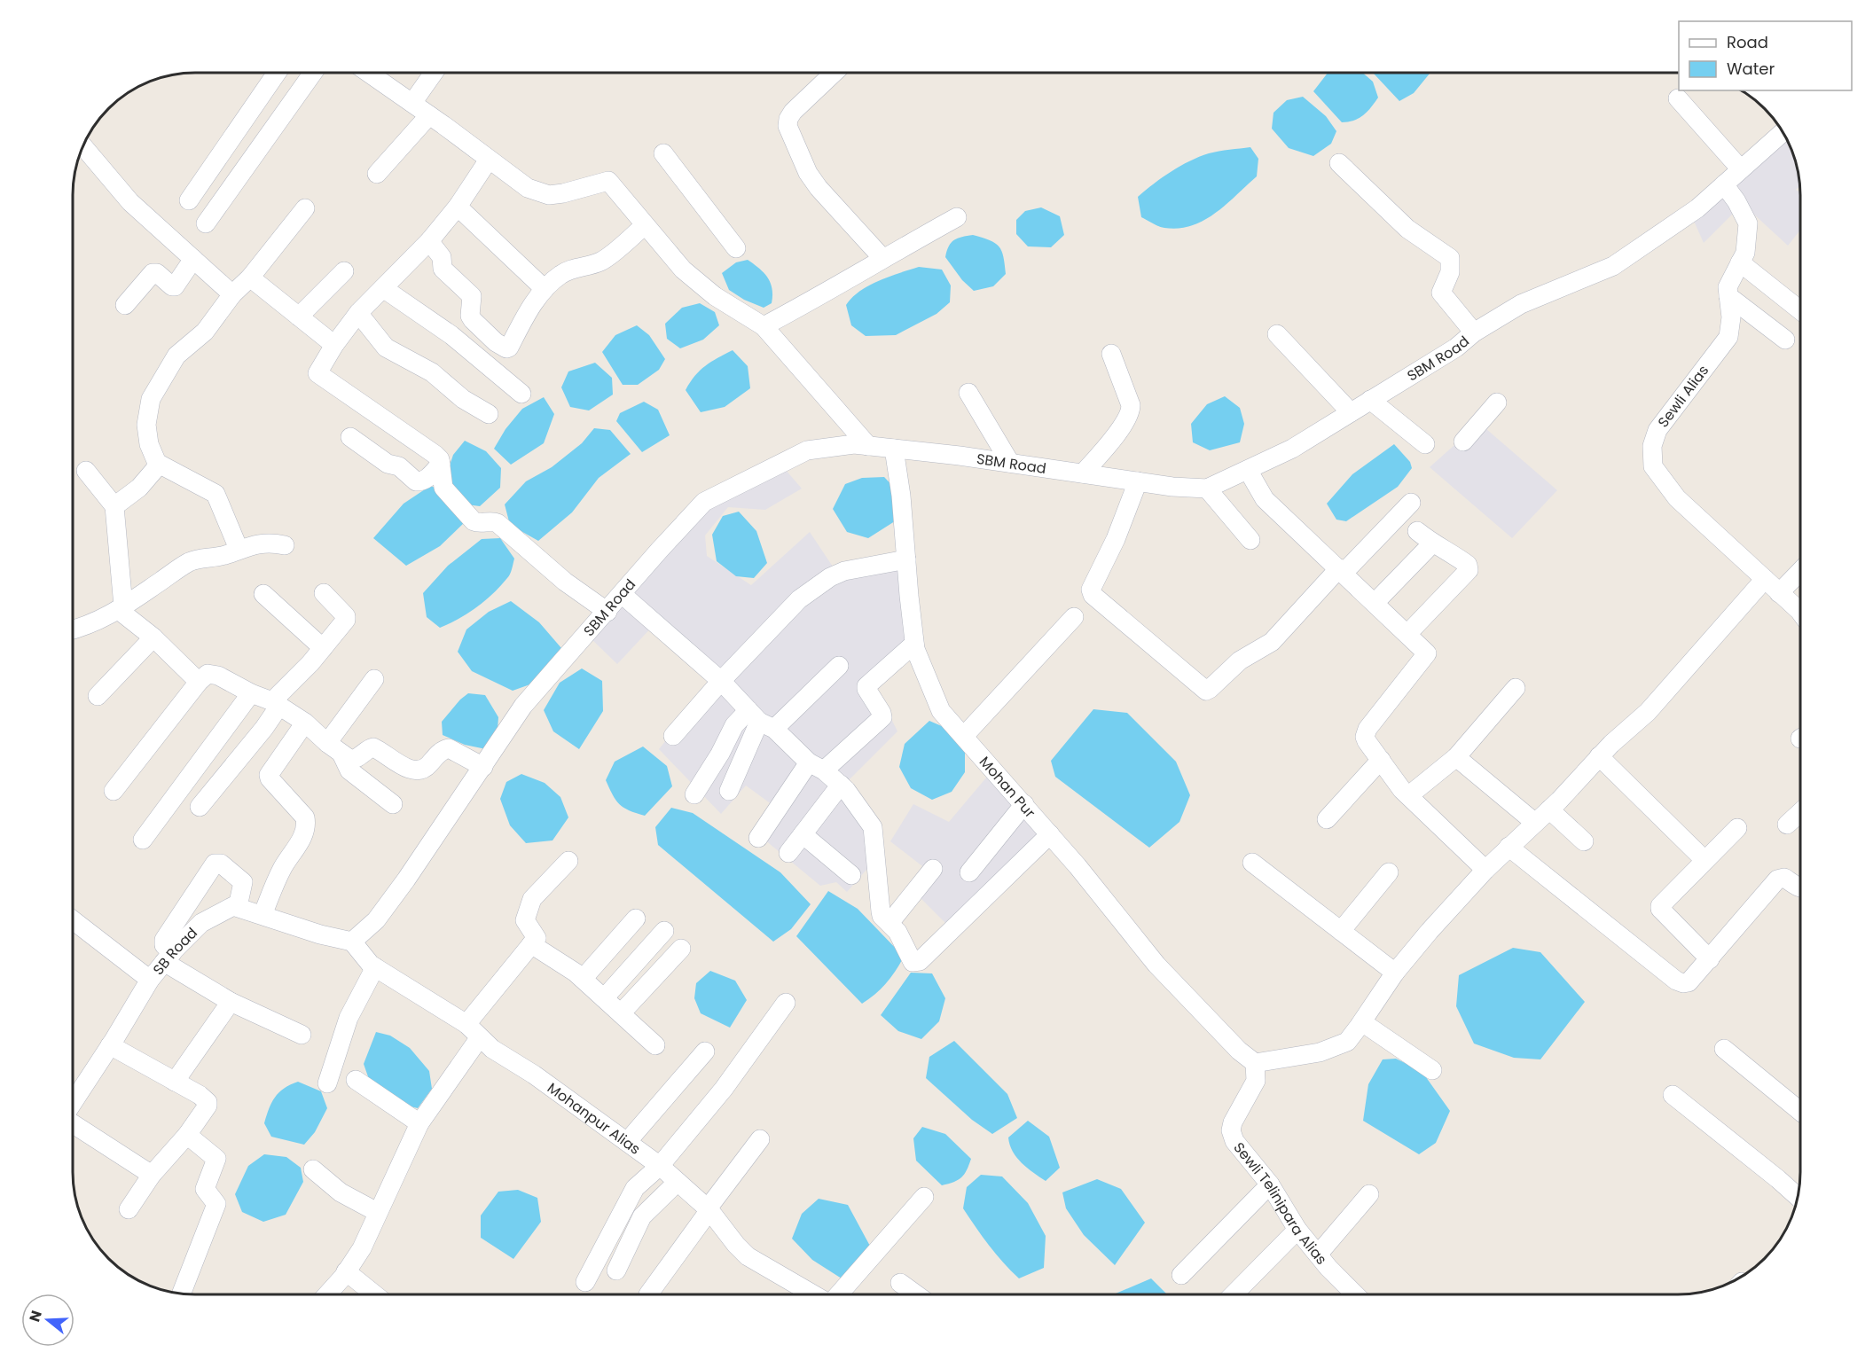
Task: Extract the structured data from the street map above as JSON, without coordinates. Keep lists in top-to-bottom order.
{
  "streets": {
    "street": [
      "SBM Road",
      "Sewli Alias",
      "Mohan Pur",
      "SB Road",
      "Mohanpur Alias",
      "Sewli Telinipara Alias"
    ]
  },
  "crossings": [
    ["SBM Road", "Sewli Alias"],
    ["SBM Road", "Mohan Pur"],
    ["SBM Road", "Mohanpur Alias"],
    ["Mohan Pur", "Sewli Telinipara Alias"]
  ],
  "legend": ["Road", "Water"],
  "north": "left"
}
